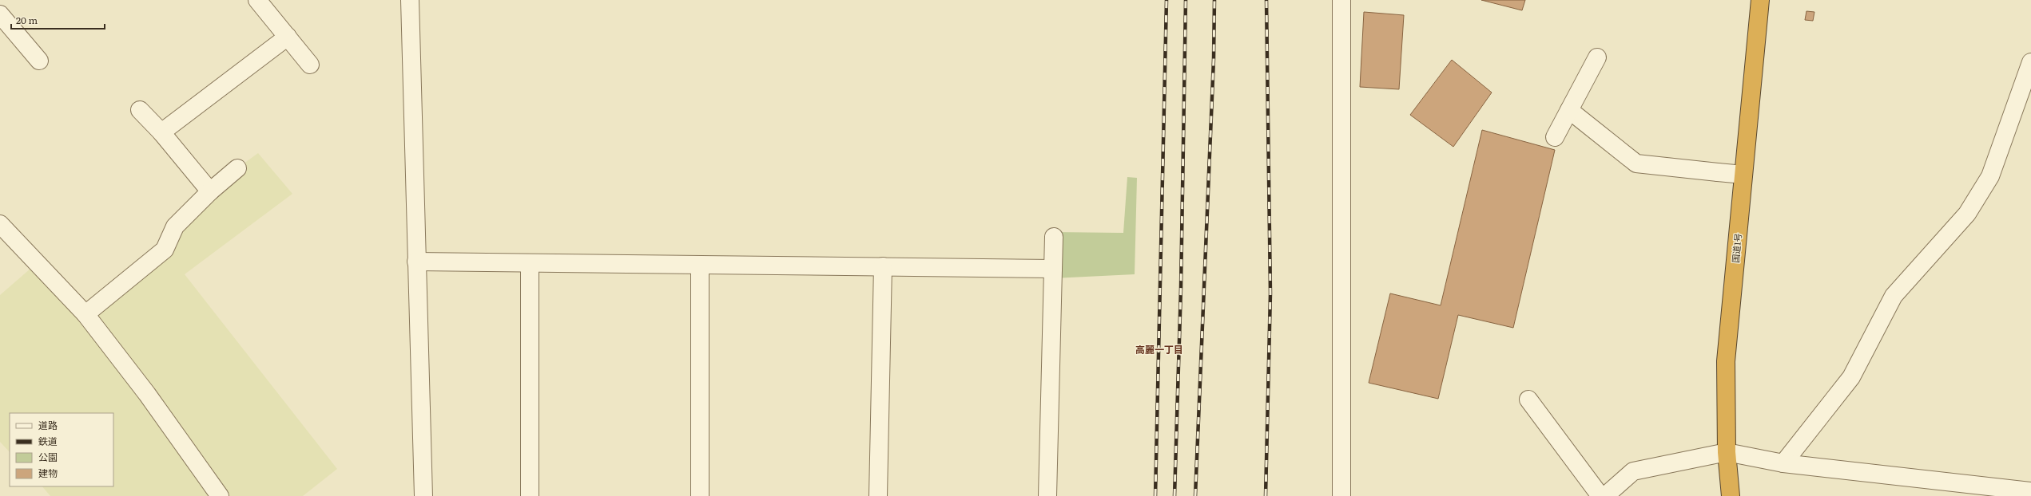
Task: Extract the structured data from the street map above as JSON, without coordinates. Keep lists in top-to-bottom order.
{
  "streets": {
    "highway": ["国道1号"]
  },
  "districts": ["高麗一丁目"],
  "legend": [
    "道路",
    "鉄道",
    "公園",
    "建物"
  ],
  "scale_bar": "20 m"
}
